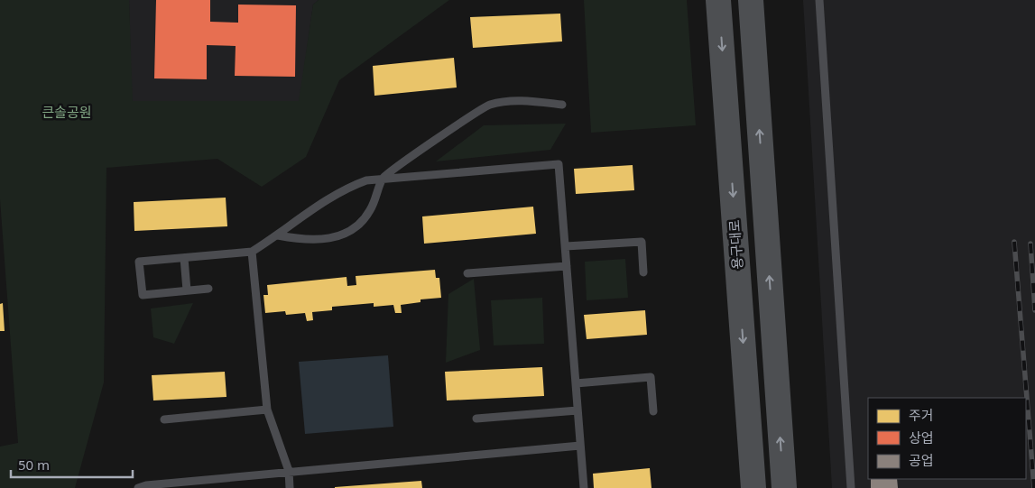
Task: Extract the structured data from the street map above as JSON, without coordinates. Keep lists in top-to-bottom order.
{
  "streets": {
    "main road": ["용구대로"]
  },
  "parks": ["큰솔공원"],
  "legend": ["주거", "상업", "공업"],
  "scale_bar": "50 m"
}
